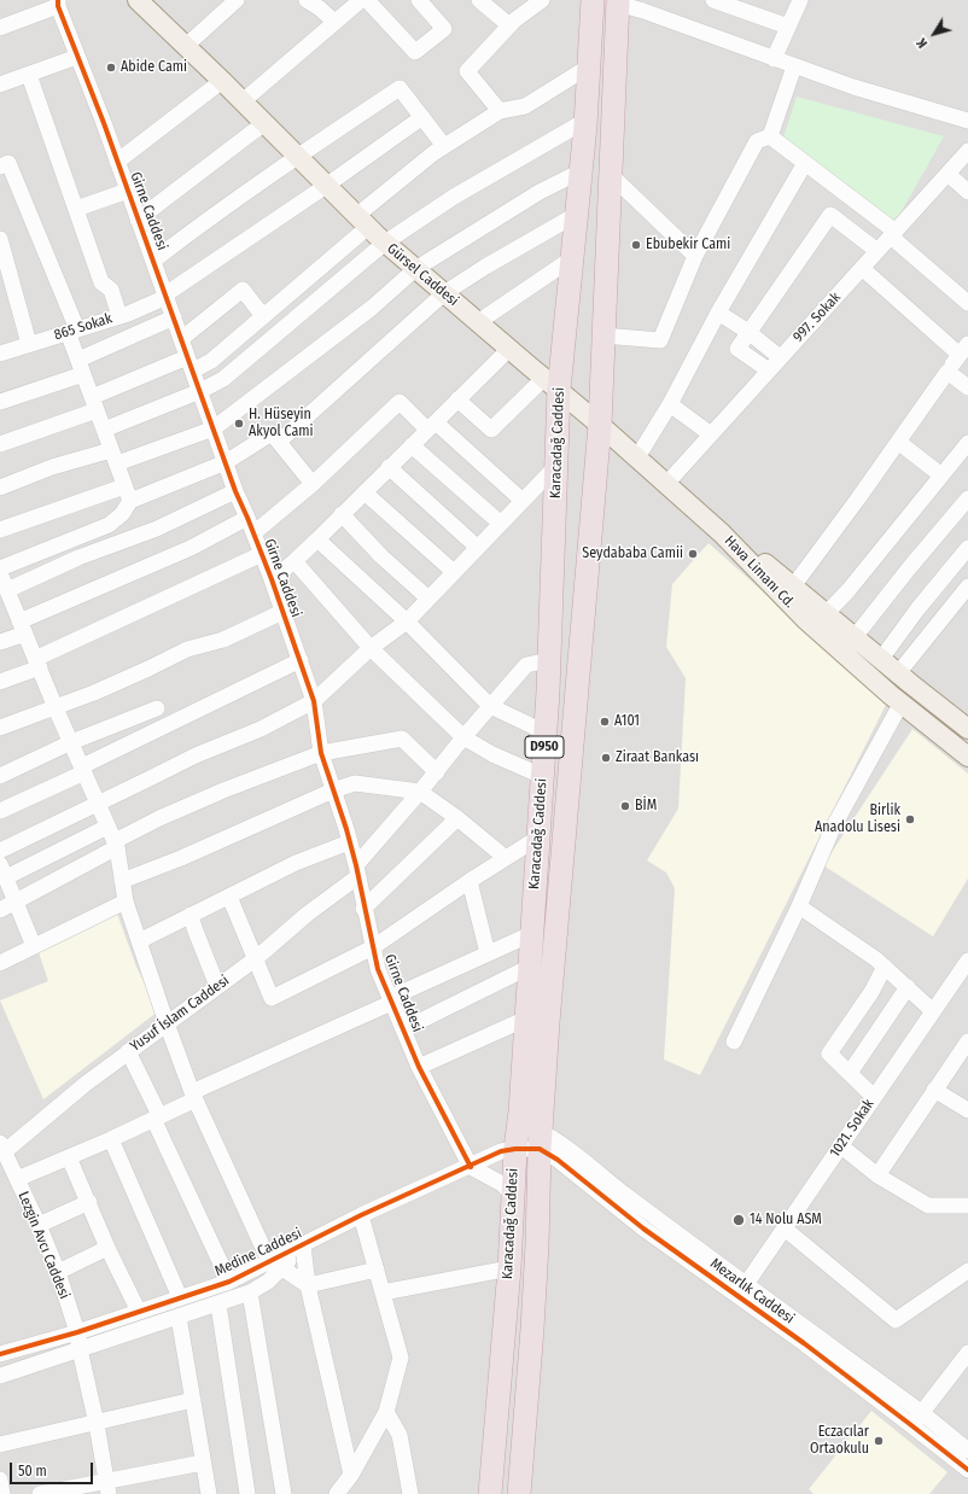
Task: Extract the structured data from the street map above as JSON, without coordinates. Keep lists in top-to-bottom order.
{
  "streets": {
    "highway": ["Karacadağ Caddesi", "D950"],
    "main road": ["Gürsel Caddesi", "Hava Limanı Cd."],
    "street": [
      "Girne Caddesi",
      "997. Sokak",
      "865 Sokak",
      "Yusuf İslam Caddesi",
      "1021. Sokak",
      "Lezgin Avcı Caddesi",
      "Medine Caddesi",
      "Mezarlık Caddesi"
    ]
  },
  "crossings": [
    ["Girne Caddesi", "865 Sokak"],
    ["Girne Caddesi", "Yusuf İslam Caddesi"],
    ["Girne Caddesi", "Medine Caddesi"],
    ["Gürsel Caddesi", "997. Sokak"],
    ["Gürsel Caddesi", "865 Sokak"],
    ["Gürsel Caddesi", "Karacadağ Caddesi"],
    ["Gürsel Caddesi", "Hava Limanı Cd."],
    ["Karacadağ Caddesi", "Yusuf İslam Caddesi"],
    ["Karacadağ Caddesi", "Medine Caddesi"],
    ["Karacadağ Caddesi", "Mezarlık Caddesi"],
    ["Yusuf İslam Caddesi", "Lezgin Avcı Caddesi"],
    ["1021. Sokak", "Mezarlık Caddesi"],
    ["Lezgin Avcı Caddesi", "Medine Caddesi"],
    ["Medine Caddesi", "Mezarlık Caddesi"]
  ],
  "places": [
    "Abide Cami",
    "Ebubekir Cami",
    "H. Hüseyin Akyol Cami",
    "Seydababa Camii",
    "A101",
    "Ziraat Bankası",
    "BİM",
    "Birlik Anadolu Lisesi",
    "14 Nolu ASM",
    "Eczacılar Ortaokulu"
  ],
  "scale_bar": "50 m",
  "north": "bottom left"
}
